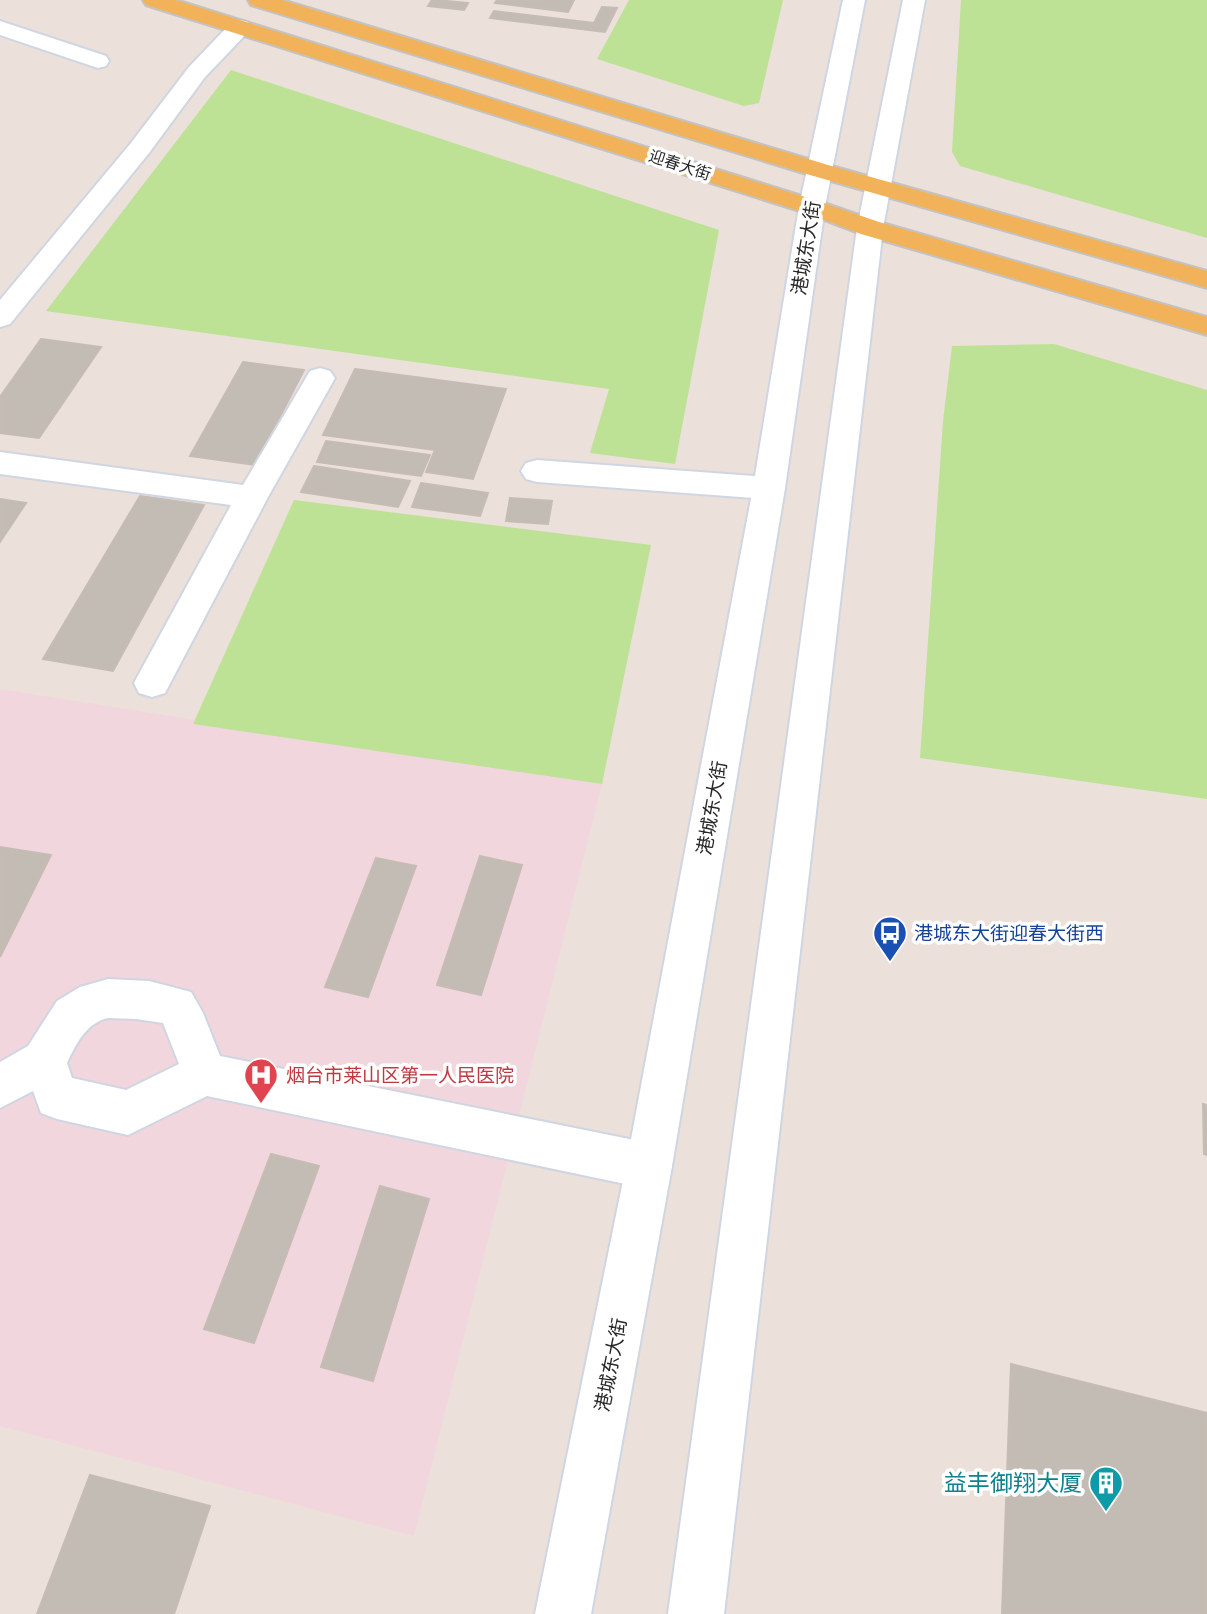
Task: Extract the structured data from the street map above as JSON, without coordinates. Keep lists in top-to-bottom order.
{
  "streets": {
    "main road": ["迎春大街", "港城东大街"]
  },
  "crossings": [
    ["迎春大街", "港城东大街"]
  ],
  "places": {
    "bus stop": ["港城东大街迎春大街西"],
    "hospital": ["烟台市莱山区第一人民医院"],
    "building": ["益丰御翔大厦"]
  }
}
